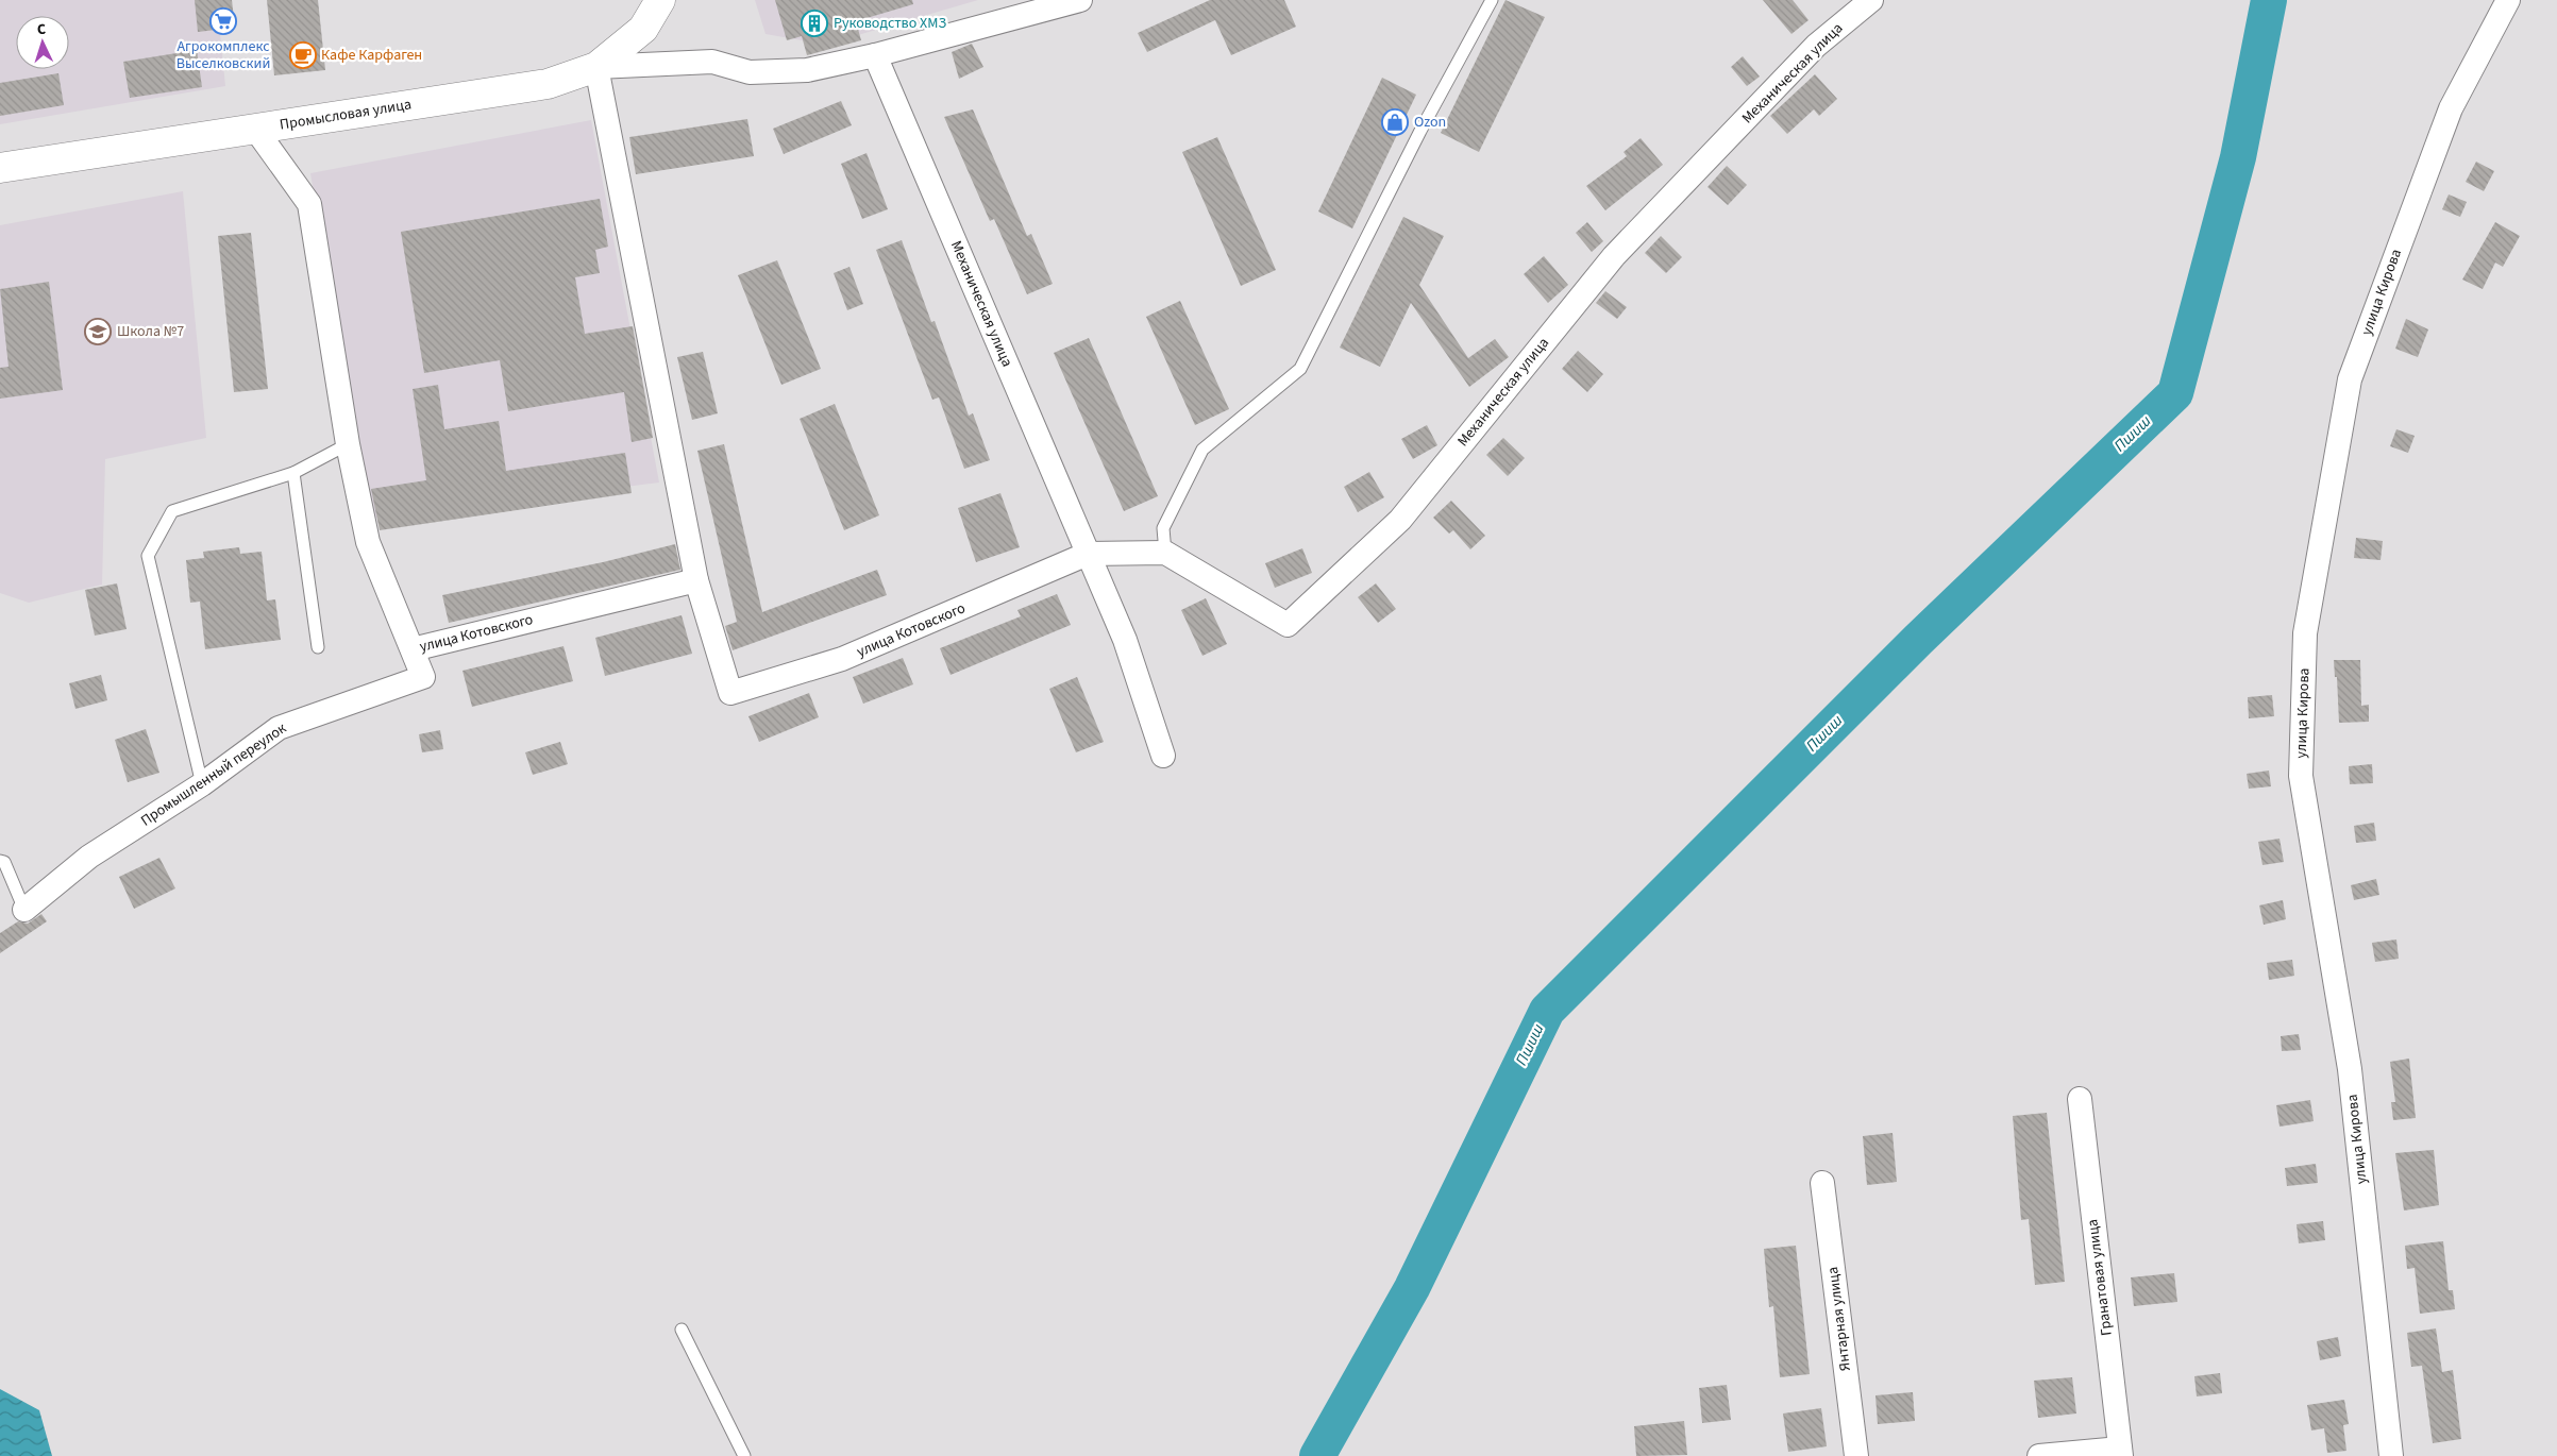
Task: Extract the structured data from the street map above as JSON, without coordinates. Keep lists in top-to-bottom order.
{
  "streets": {
    "main road": ["Промысловая улица"],
    "street": [
      "Механическая улица",
      "улица Кирова",
      "улица Котовского",
      "Промышленный переулок",
      "Гранатовая улица",
      "Янтарная улица"
    ]
  },
  "crossings": [
    ["Механическая улица", "улица Котовского"],
    ["улица Котовского", "Промышленный переулок"]
  ],
  "water": ["Пшиш"],
  "places": {
    "supermarket": ["Агрокомплекс Выселковский"],
    "building": ["Руководство ХМЗ"],
    "cafe": ["Кафе Карфаген"],
    "shop": ["Ozon"],
    "school or university": ["Школа №7"]
  },
  "north": "top"
}
